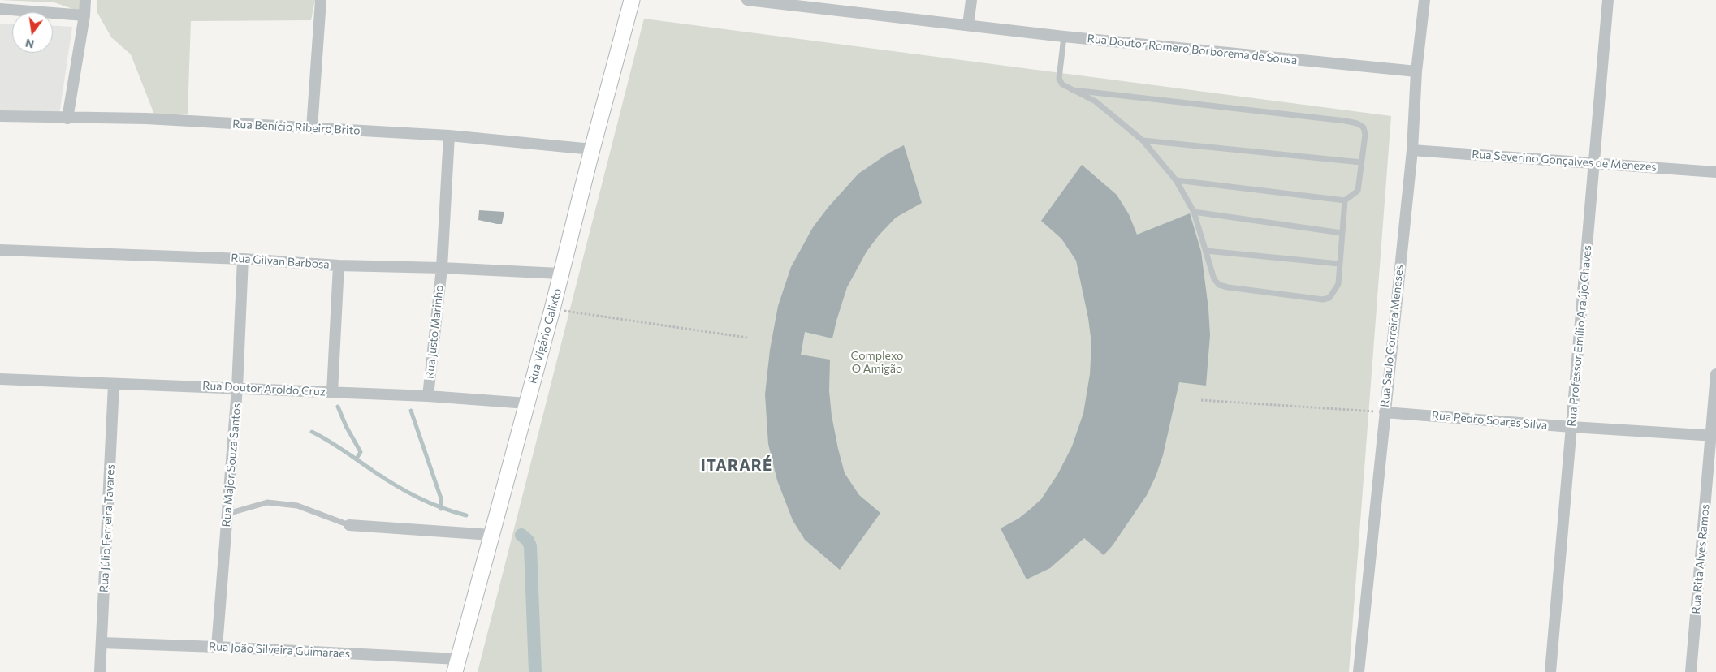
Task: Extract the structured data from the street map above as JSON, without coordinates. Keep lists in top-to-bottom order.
{
  "streets": {
    "main road": ["Rua Vigário Calixto"],
    "street": [
      "Rua Doutor Romero Borborema de Sousa",
      "Rua Benício Ribeiro Brito",
      "Rua Severino Gonçalves de Menezes",
      "Rua Gilvan Barbosa",
      "Rua Justo Marinho",
      "Rua Saulo Correira Meneses",
      "Rua Professor Emílio Araújo Chaves",
      "Rua Doutor Aroldo Cruz",
      "Rua Pedro Soares Silva",
      "Rua Major Souza Santos",
      "Rua Júlio Ferreira Tavares",
      "Rua Rita Alves Ramos",
      "Rua João Silveira Guimaraes"
    ]
  },
  "crossings": [
    ["Rua Doutor Romero Borborema de Sousa", "Rua Saulo Correira Meneses"],
    ["Rua Benício Ribeiro Brito", "Rua Justo Marinho"],
    ["Rua Benício Ribeiro Brito", "Rua Vigário Calixto"],
    ["Rua Severino Gonçalves de Menezes", "Rua Saulo Correira Meneses"],
    ["Rua Severino Gonçalves de Menezes", "Rua Professor Emílio Araújo Chaves"],
    ["Rua Gilvan Barbosa", "Rua Justo Marinho"],
    ["Rua Gilvan Barbosa", "Rua Vigário Calixto"],
    ["Rua Gilvan Barbosa", "Rua Major Souza Santos"],
    ["Rua Justo Marinho", "Rua Doutor Aroldo Cruz"],
    ["Rua Vigário Calixto", "Rua Doutor Aroldo Cruz"],
    ["Rua Vigário Calixto", "Rua João Silveira Guimaraes"],
    ["Rua Saulo Correira Meneses", "Rua Pedro Soares Silva"],
    ["Rua Professor Emílio Araújo Chaves", "Rua Pedro Soares Silva"],
    ["Rua Doutor Aroldo Cruz", "Rua Major Souza Santos"],
    ["Rua Doutor Aroldo Cruz", "Rua Júlio Ferreira Tavares"],
    ["Rua Pedro Soares Silva", "Rua Rita Alves Ramos"],
    ["Rua Major Souza Santos", "Rua João Silveira Guimaraes"],
    ["Rua Júlio Ferreira Tavares", "Rua João Silveira Guimaraes"]
  ],
  "districts": ["ITARARÉ"],
  "parks": ["Complexo O Amigão"],
  "north": "bottom"
}
